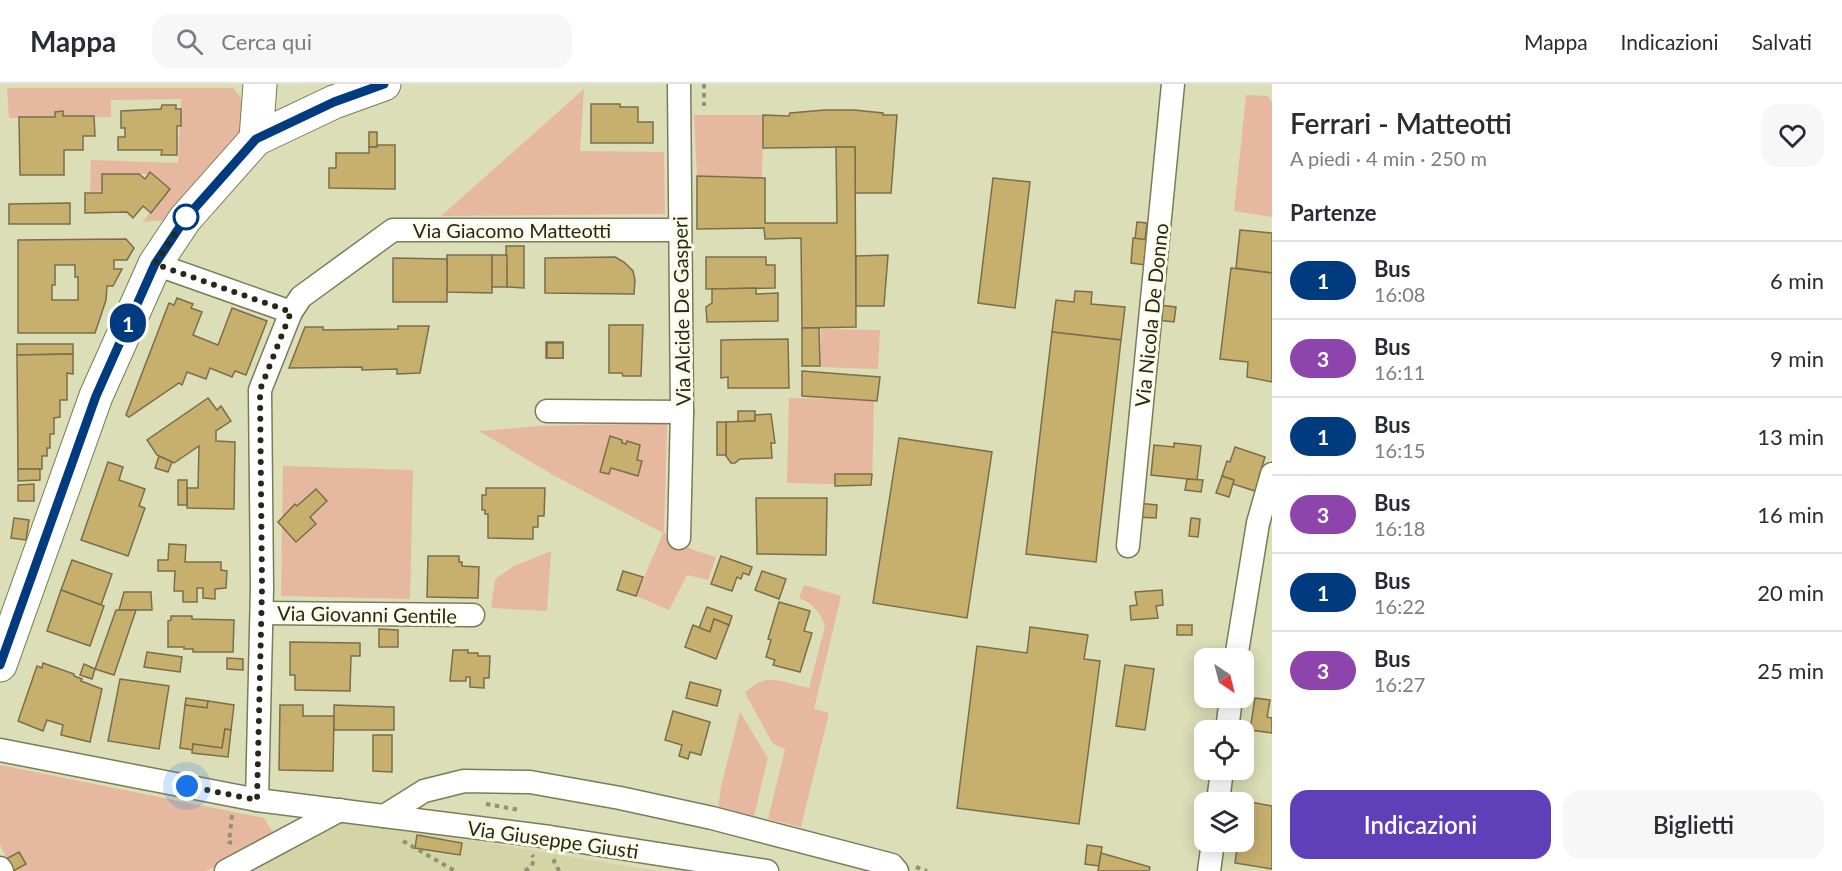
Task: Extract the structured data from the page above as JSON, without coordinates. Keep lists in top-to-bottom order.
{
  "streets": {
    "street": [
      "Via Giacomo Matteotti",
      "Via Alcide De Gasperi",
      "Via Nicola De Donno",
      "Via Giovanni Gentile",
      "Via Giuseppe Giusti"
    ]
  },
  "crossings": [
    ["Via Giacomo Matteotti", "Via Alcide De Gasperi"],
    ["Via Giacomo Matteotti", "Via Giovanni Gentile"],
    ["Via Giacomo Matteotti", "Via Giuseppe Giusti"]
  ],
  "lines": ["bus line 1"],
  "north": "bottom right",
  "page": {
    "header": "Mappa",
    "search": "Cerca qui",
    "nav": ["Mappa", "Indicazioni", "Salvati"],
    "on_map": "1",
    "heading": [
      ["Ferrari - Matteotti", "A piedi · 4 min · 250 m"],
      "Partenze"
    ],
    "list": [
      {
        "mark": "1",
        "name": "Bus",
        "note": "16:08",
        "value": "6 min"
      },
      {
        "mark": "3",
        "name": "Bus",
        "note": "16:11",
        "value": "9 min"
      },
      {
        "mark": "1",
        "name": "Bus",
        "note": "16:15",
        "value": "13 min"
      },
      {
        "mark": "3",
        "name": "Bus",
        "note": "16:18",
        "value": "16 min"
      },
      {
        "mark": "1",
        "name": "Bus",
        "note": "16:22",
        "value": "20 min"
      },
      {
        "mark": "3",
        "name": "Bus",
        "note": "16:27",
        "value": "25 min"
      }
    ],
    "buttons": ["Indicazioni", "Biglietti"]
  }
}
